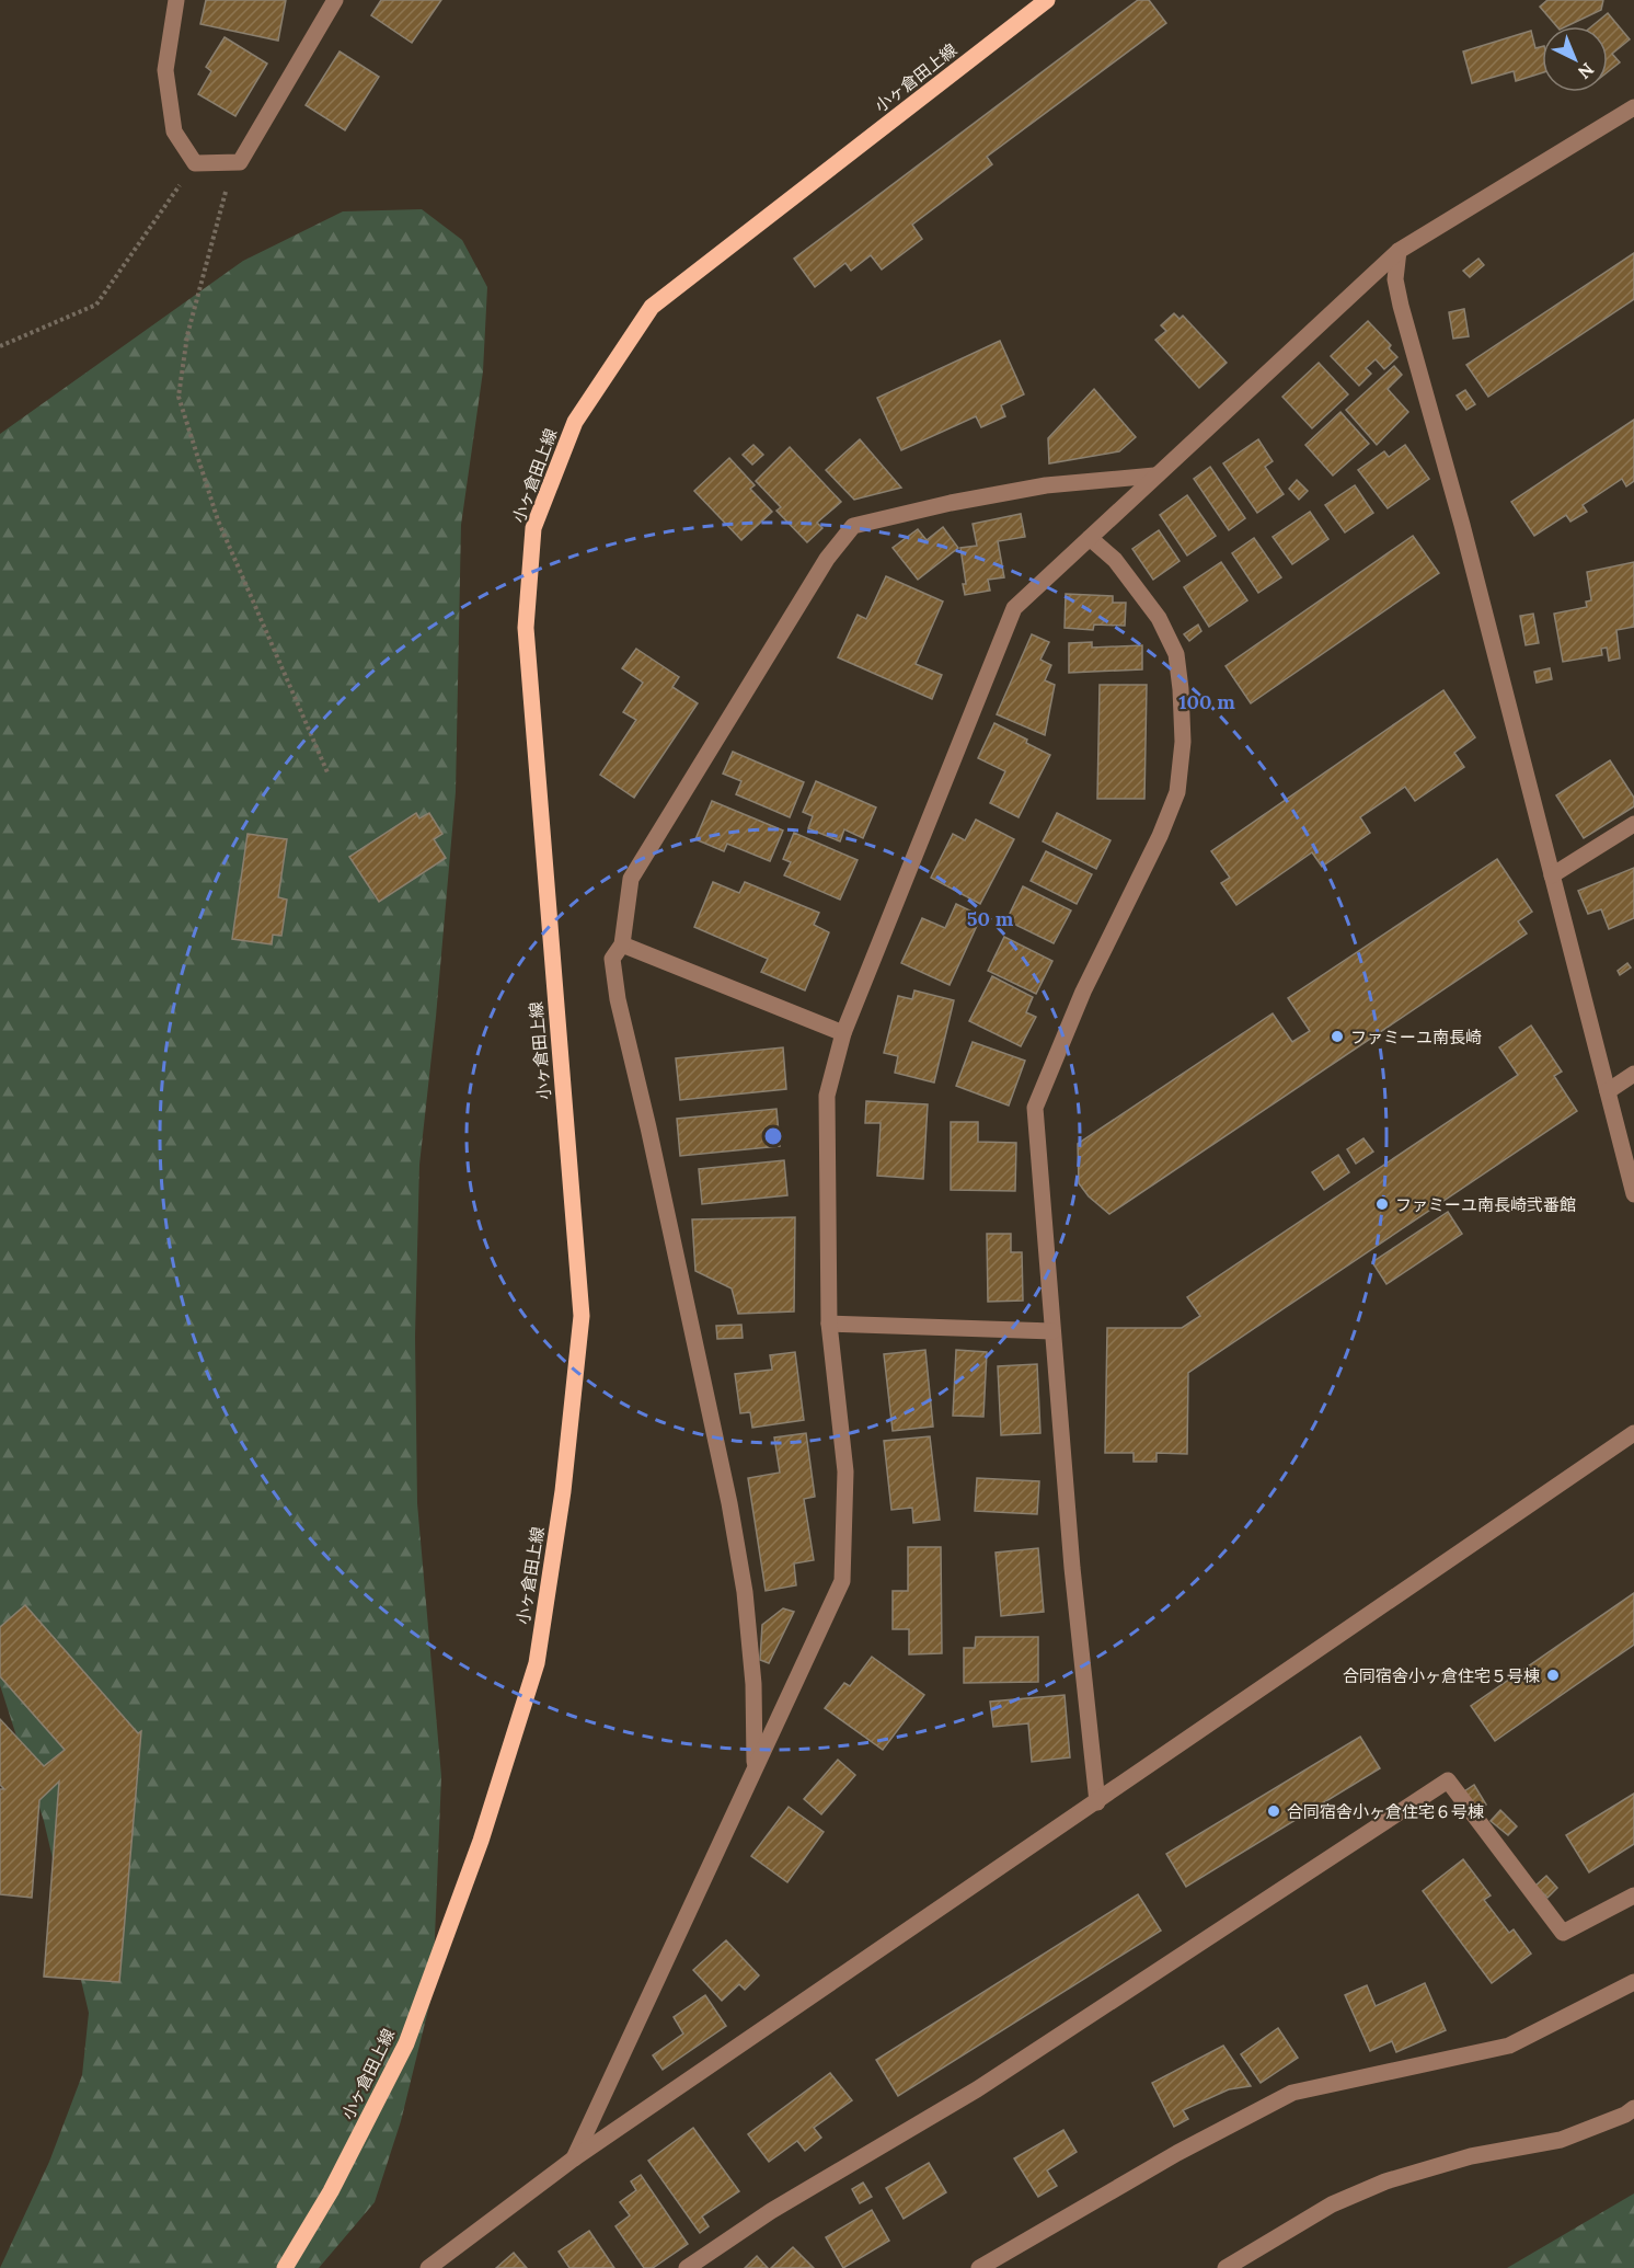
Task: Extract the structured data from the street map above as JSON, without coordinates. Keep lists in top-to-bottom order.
{
  "streets": {
    "main road": ["小ヶ倉田上線"]
  },
  "places": [
    "ファミーユ南長崎",
    "ファミーユ南長崎弐番館",
    "合同宿舎小ヶ倉住宅５号棟",
    "合同宿舎小ヶ倉住宅６号棟"
  ],
  "north": "bottom right",
  "rings": ["100 m", "50 m"]
}
